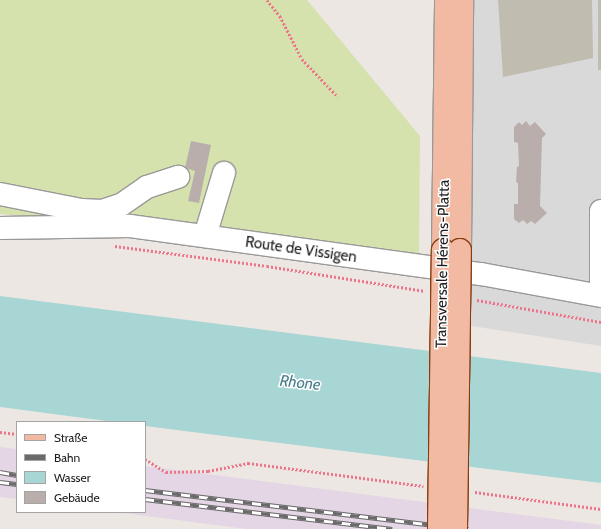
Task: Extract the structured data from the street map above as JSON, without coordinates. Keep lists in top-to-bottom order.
{
  "streets": {
    "main road": ["Transversale Hérens-Platta"],
    "street": ["Route de Vissigen"]
  },
  "water": ["Rhone"],
  "legend": [
    "Straße",
    "Bahn",
    "Wasser",
    "Gebäude"
  ]
}
